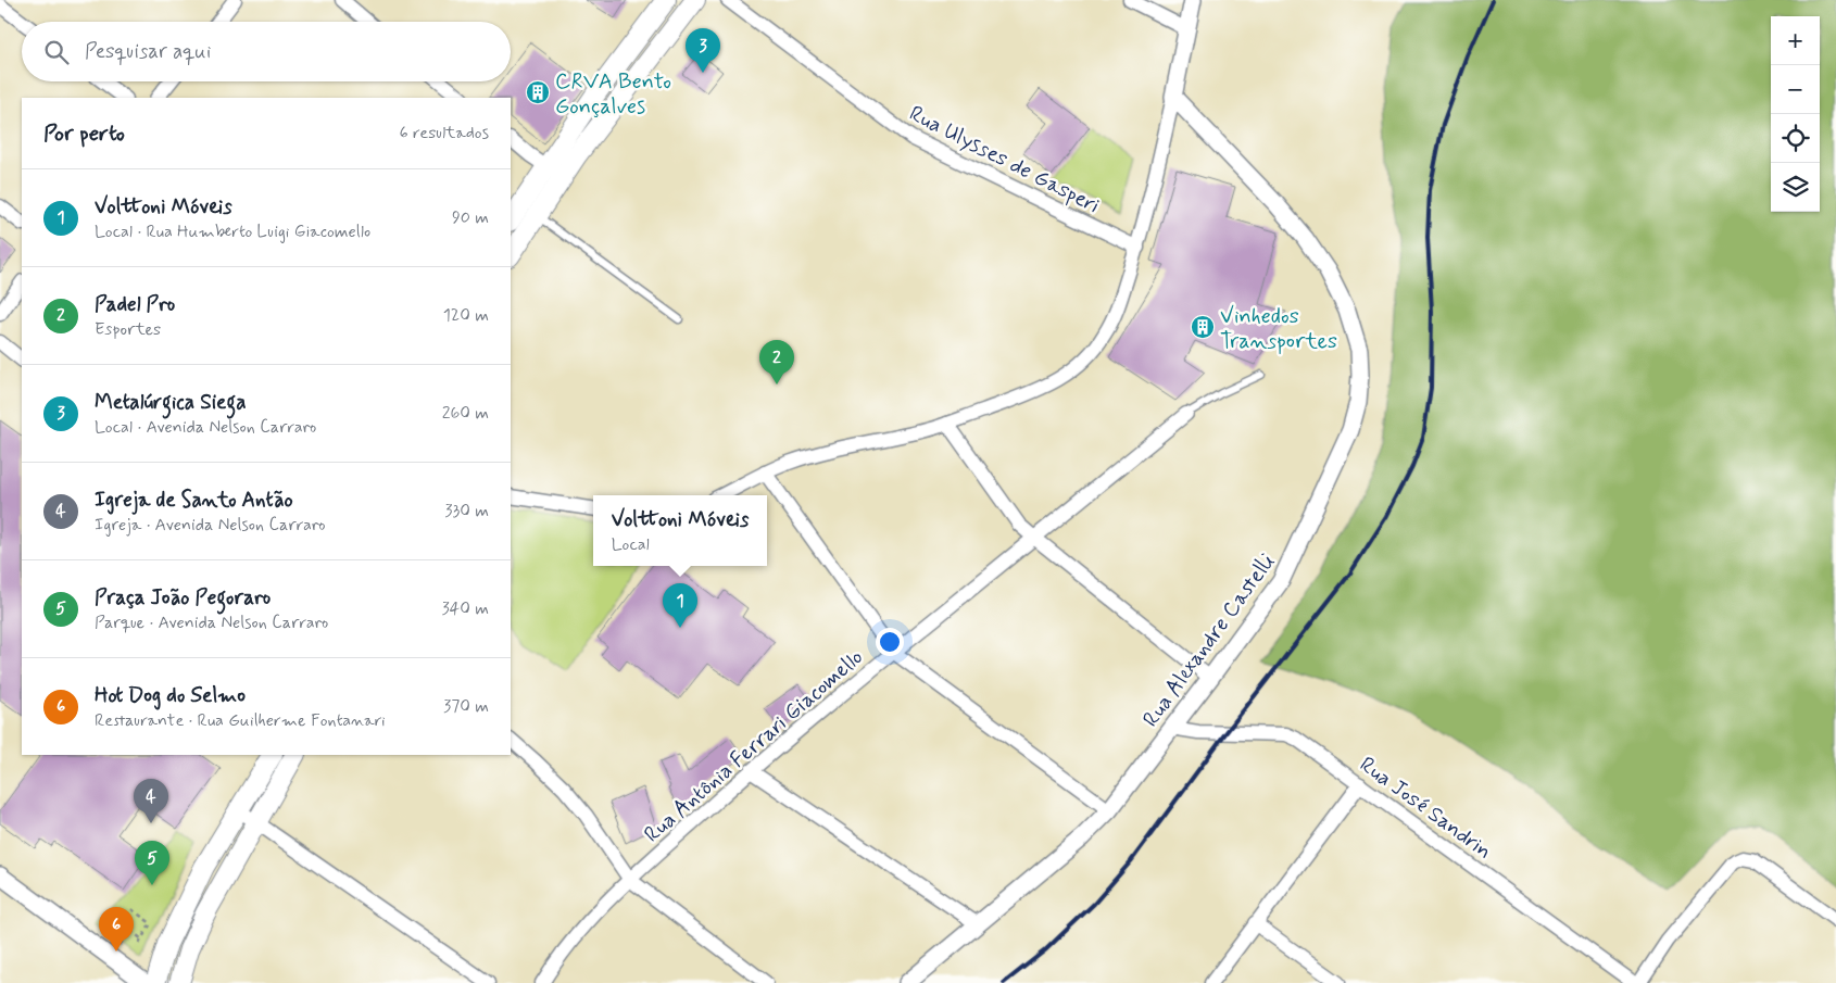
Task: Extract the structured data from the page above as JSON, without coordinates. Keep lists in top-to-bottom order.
{
  "streets": {
    "street": [
      "Rua Ulysses de Gasperi",
      "Rua Alexandre Castelli",
      "Rua Antônia Ferrari Giacomello",
      "Rua José Sandrin"
    ]
  },
  "crossings": [
    ["Rua Alexandre Castelli", "Rua José Sandrin"]
  ],
  "places": {
    "building": ["CRVA Bento Gonçalves", "Vinhedos Transportes"]
  },
  "page": {
    "map_buttons": ["+", "−"],
    "search": "Pesquisar aqui",
    "pins": [
      "3",
      "2",
      "1",
      "4",
      "5",
      "6"
    ],
    "heading": ["Por perto", "6 resultados"],
    "list": [
      {
        "mark": "1",
        "name": "Volttoni Móveis",
        "note": "Local · Rua Humberto Luigi Giacomello",
        "value": "90 m"
      },
      {
        "mark": "2",
        "name": "Padel Pro",
        "note": "Esportes",
        "value": "120 m"
      },
      {
        "mark": "3",
        "name": "Metalúrgica Siega",
        "note": "Local · Avenida Nelson Carraro",
        "value": "260 m"
      },
      {
        "mark": "4",
        "name": "Igreja de Santo Antão",
        "note": "Igreja · Avenida Nelson Carraro",
        "value": "330 m"
      },
      {
        "mark": "5",
        "name": "Praça João Pegoraro",
        "note": "Parque · Avenida Nelson Carraro",
        "value": "340 m"
      },
      {
        "mark": "6",
        "name": "Hot Dog do Selmo",
        "note": "Restaurante · Rua Guilherme Fontanari",
        "value": "370 m"
      }
    ],
    "popup": ["Volttoni Móveis", "Local"]
  }
}
